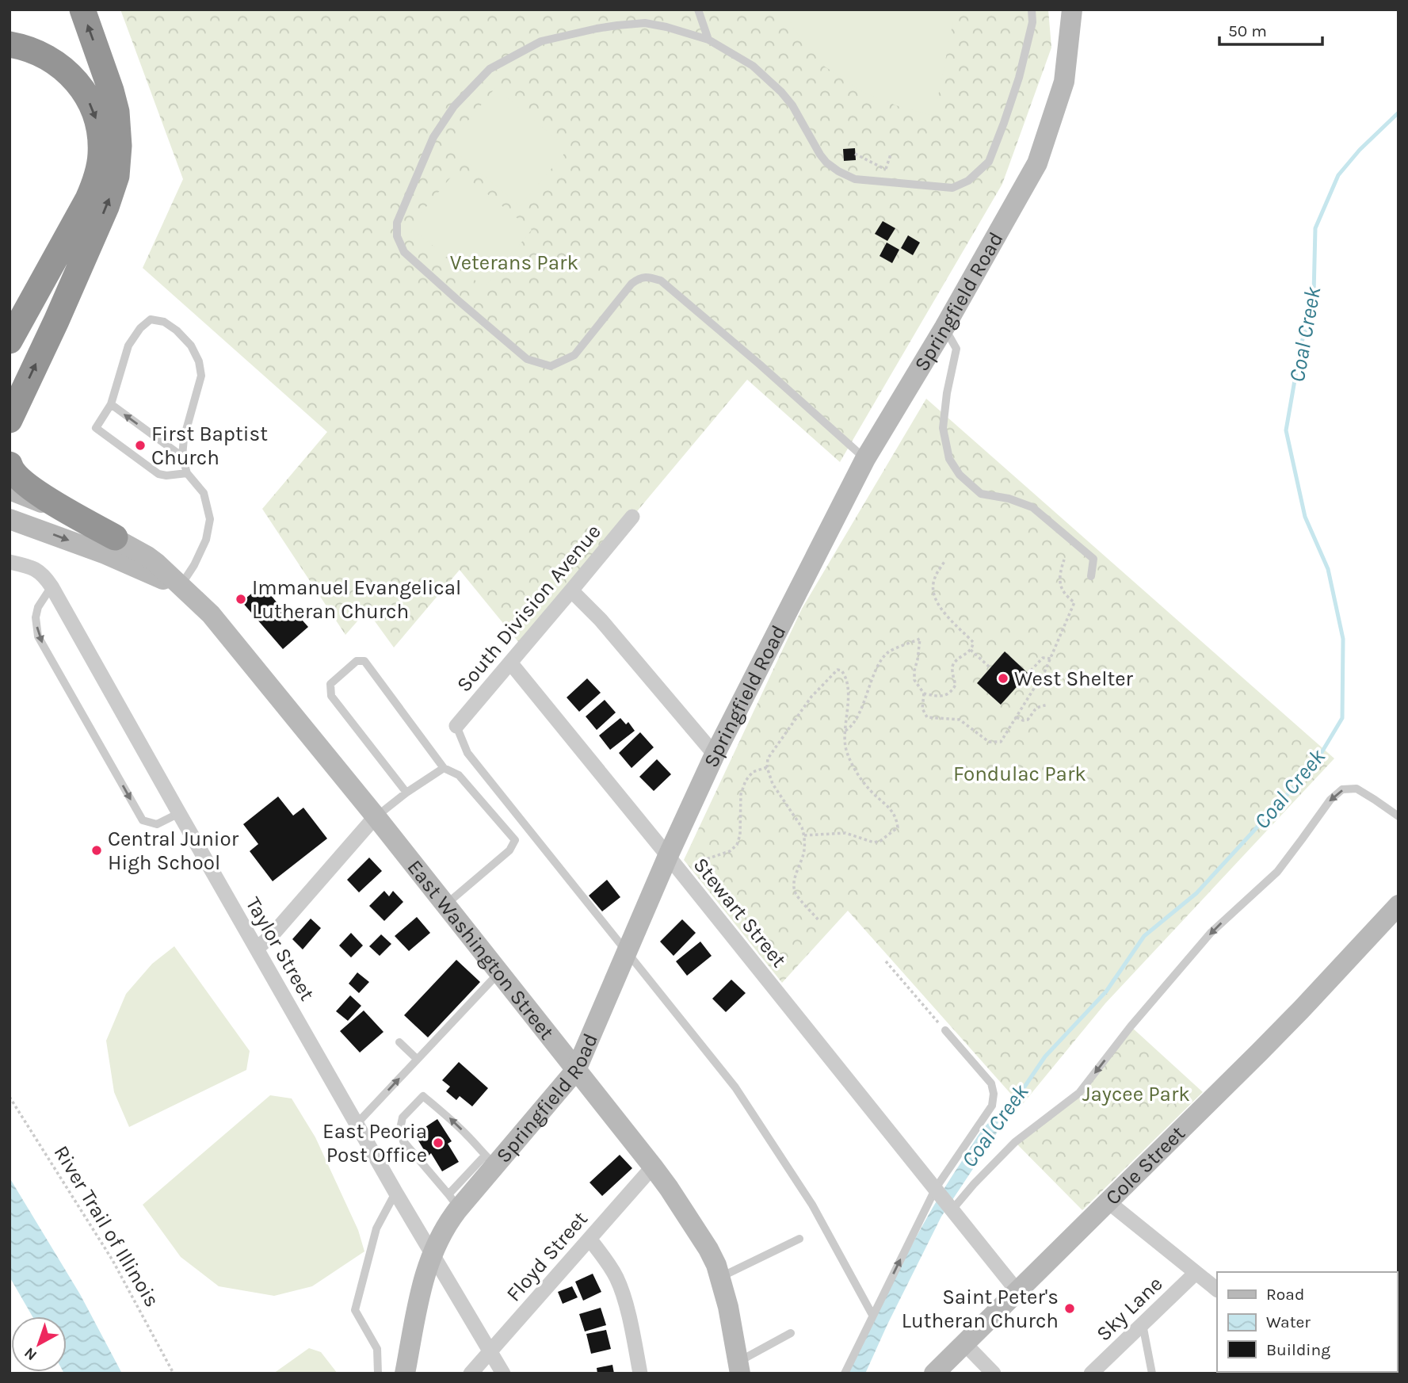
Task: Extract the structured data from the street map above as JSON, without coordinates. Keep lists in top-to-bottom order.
{
  "streets": {
    "main road": ["Springfield Road", "East Washington Street", "Cole Street"],
    "street": [
      "South Division Avenue",
      "Stewart Street",
      "Taylor Street",
      "Floyd Street",
      "Sky Lane"
    ],
    "path": ["River Trail of Illinois"]
  },
  "crossings": [
    ["Springfield Road", "Stewart Street"],
    ["Springfield Road", "Taylor Street"],
    ["Springfield Road", "East Washington Street"],
    ["South Division Avenue", "Stewart Street"],
    ["Taylor Street", "Floyd Street"],
    ["East Washington Street", "Floyd Street"]
  ],
  "water": ["Coal Creek"],
  "parks": ["Veterans Park", "Fondulac Park", "Jaycee Park"],
  "places": [
    "First Baptist Church",
    "Immanuel Evangelical Lutheran Church",
    "West Shelter",
    "Central Junior High School",
    "East Peoria Post Office",
    "Saint Peter's Lutheran Church"
  ],
  "legend": ["Road", "Water", "Building"],
  "scale_bar": "50 m",
  "north": "bottom left"
}
